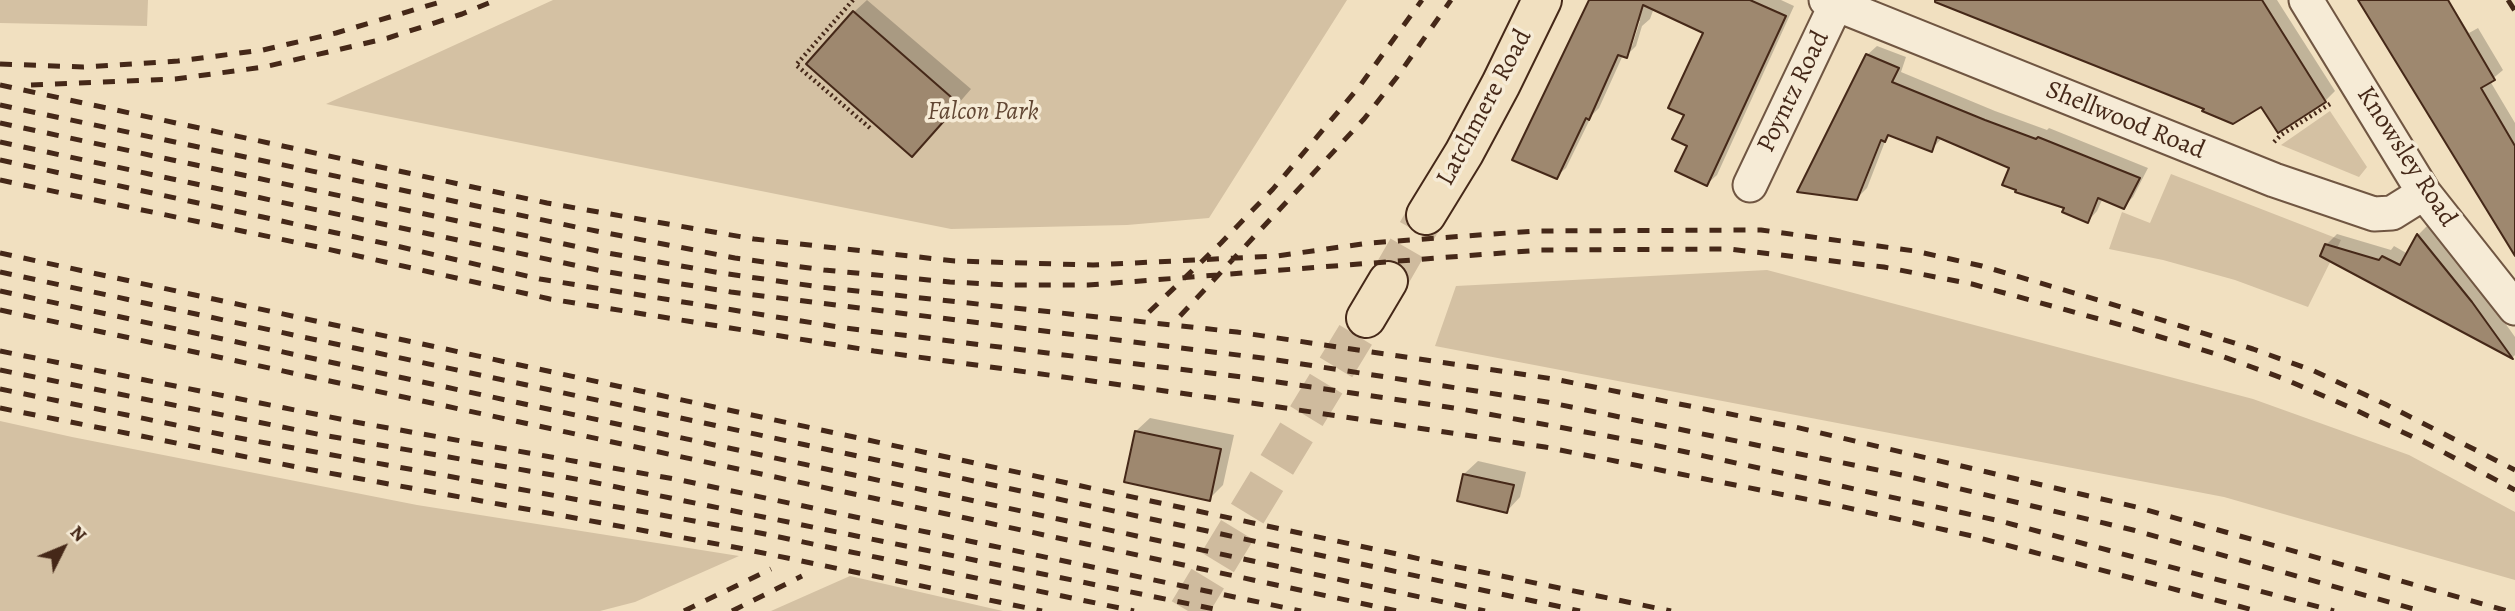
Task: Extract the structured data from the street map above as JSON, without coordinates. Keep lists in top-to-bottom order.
{
  "streets": {
    "highway": ["Latchmere Road"],
    "street": ["Poyntz Road", "Shellwood Road", "Knowsley Road"]
  },
  "crossings": [
    ["Poyntz Road", "Shellwood Road"],
    ["Shellwood Road", "Knowsley Road"]
  ],
  "parks": ["Falcon Park"],
  "north": "top right"
}
